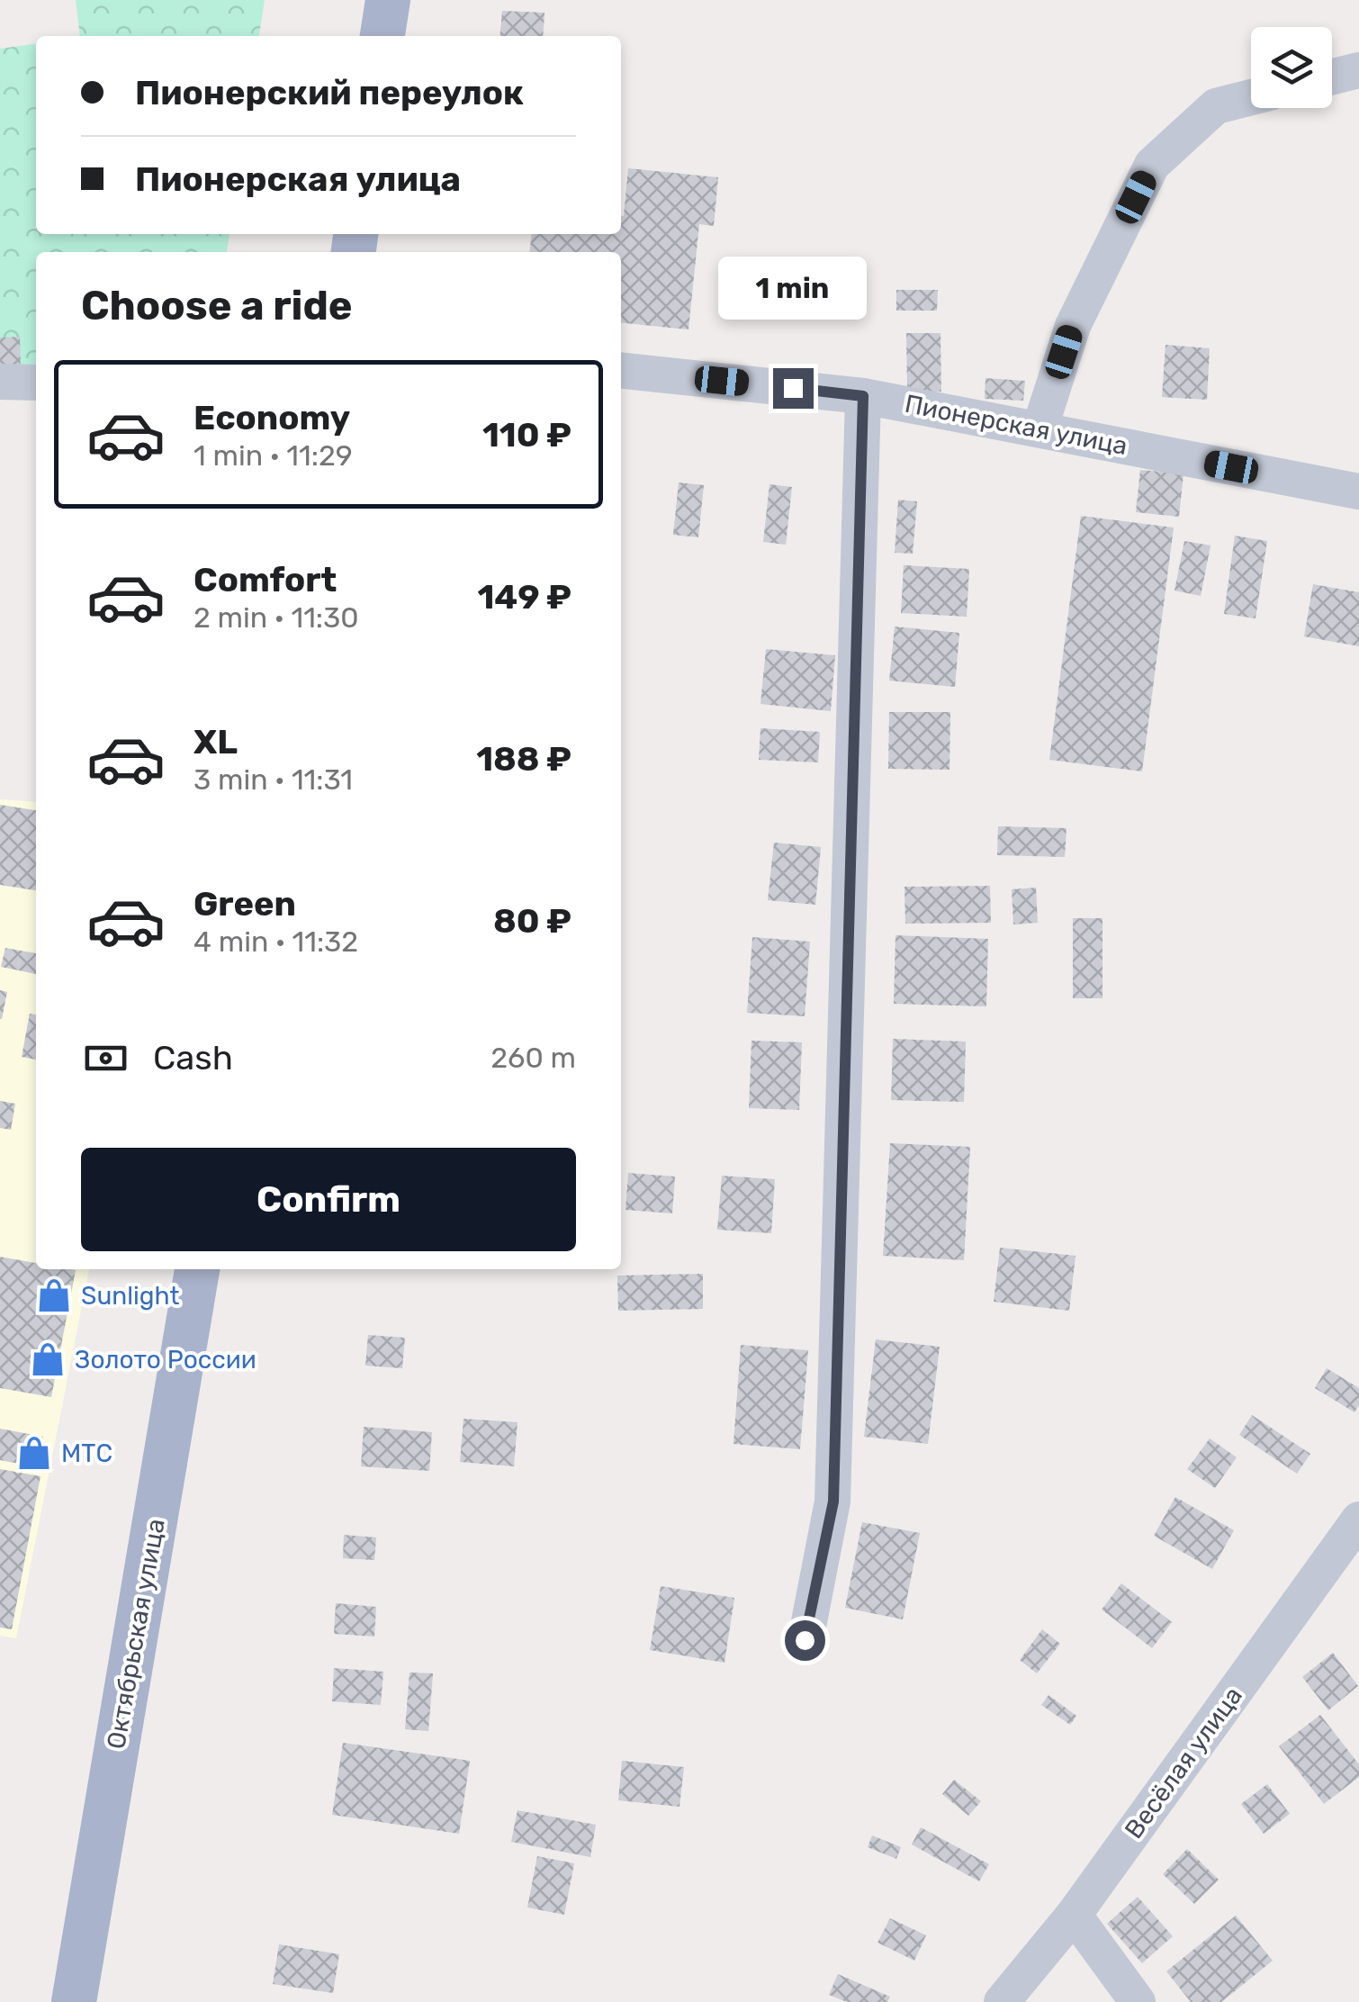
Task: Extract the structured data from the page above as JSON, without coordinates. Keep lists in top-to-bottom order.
{
  "streets": {
    "main road": ["Октябрьская улица"],
    "street": ["Пионерская улица", "Весёлая улица"]
  },
  "places": {
    "shop": ["Sunlight", "Золото России", "МТС"]
  },
  "page": {
    "banner": ["Пионерский переулок", "Пионерская улица"],
    "heading": "Choose a ride",
    "bubble": "1 min",
    "list": [
      {
        "name": "Economy",
        "note": "1 min · 11:29",
        "value": "110 ₽"
      },
      {
        "name": "Comfort",
        "note": "2 min · 11:30",
        "value": "149 ₽"
      },
      {
        "name": "XL",
        "note": "3 min · 11:31",
        "value": "188 ₽"
      },
      {
        "name": "Green",
        "note": "4 min · 11:32",
        "value": "80 ₽"
      }
    ],
    "pay": ["Cash", "260 m"],
    "buttons": "Confirm"
  }
}
